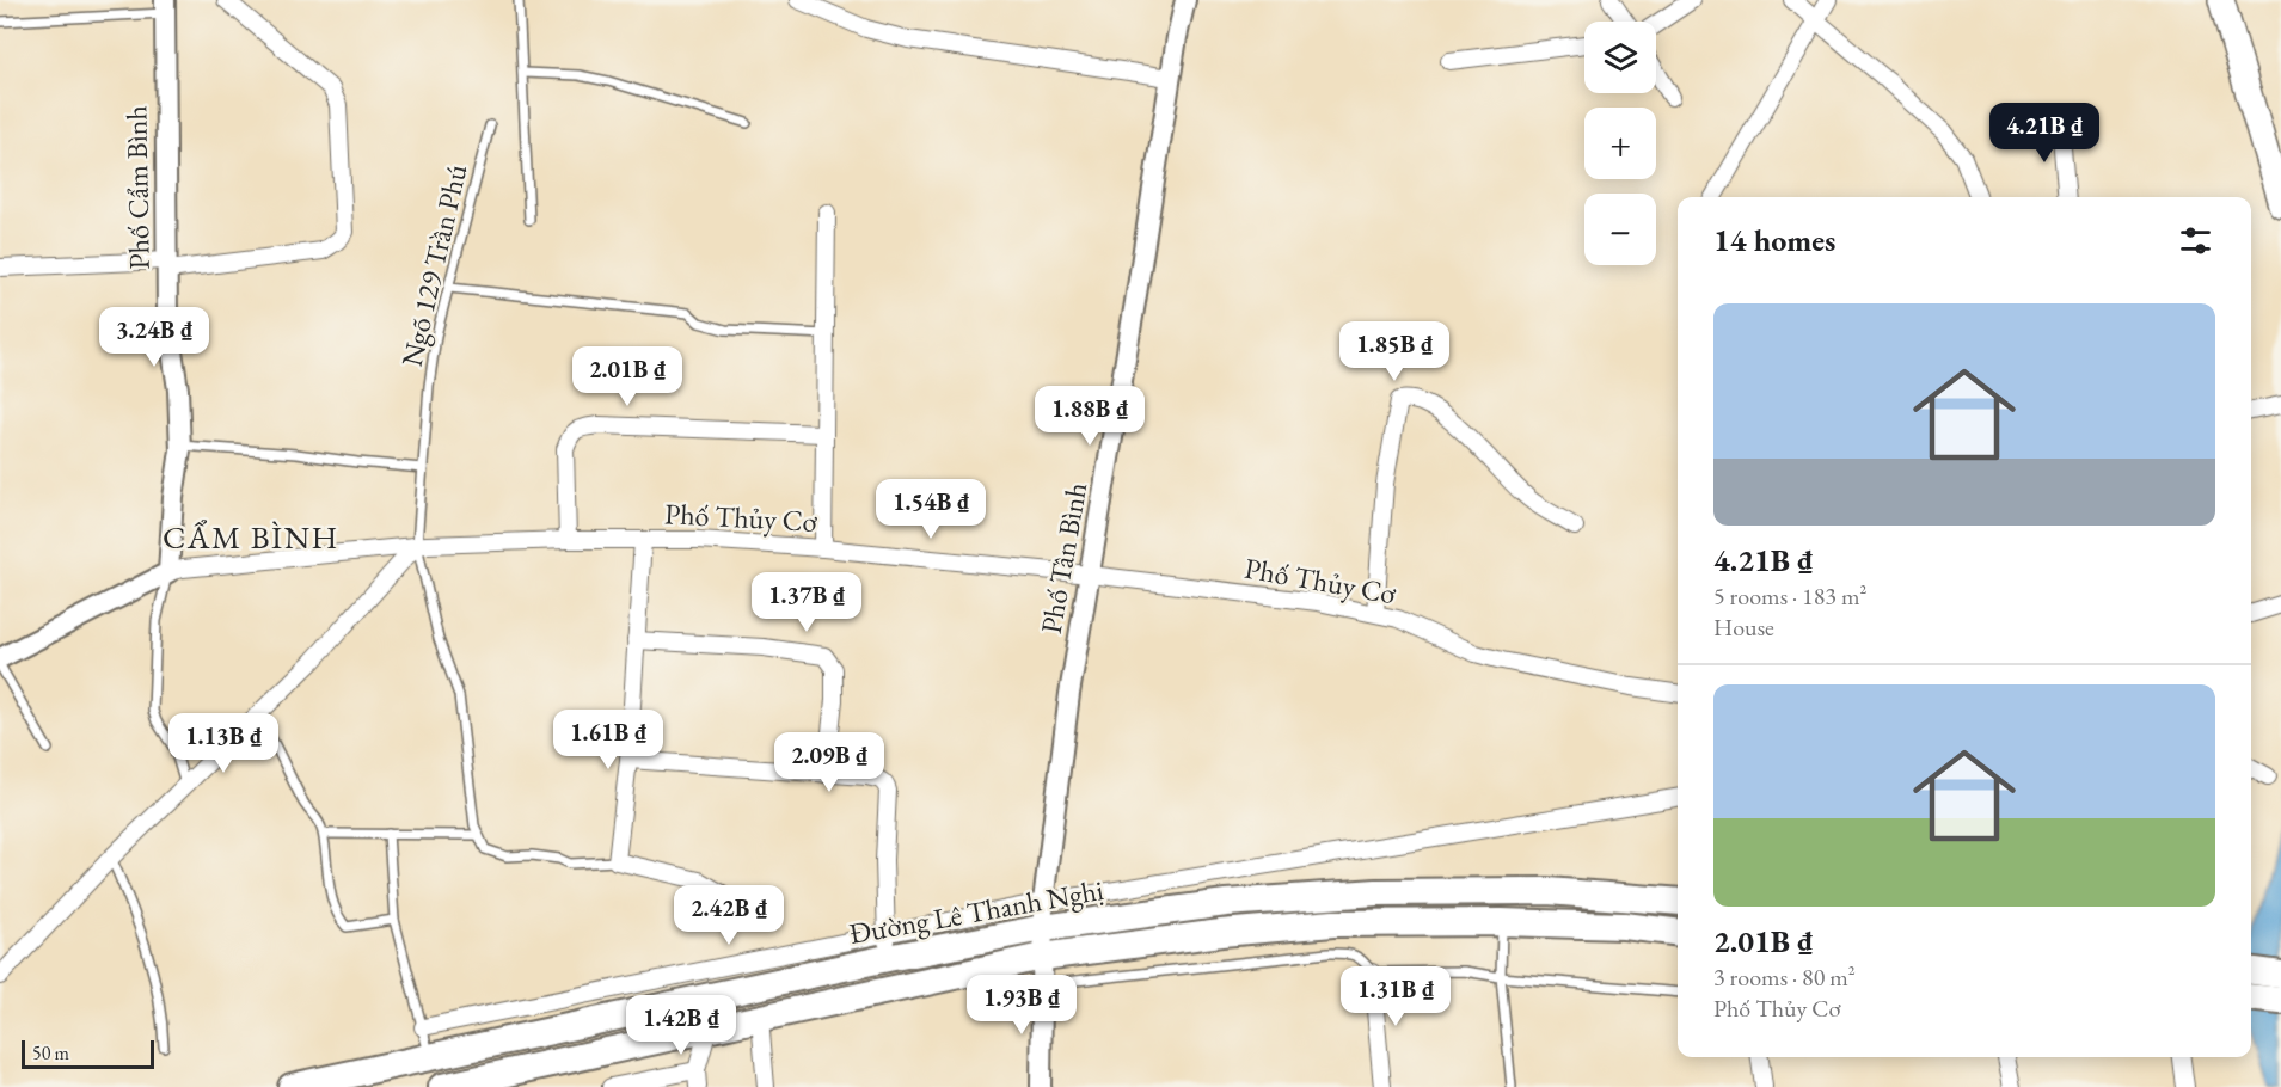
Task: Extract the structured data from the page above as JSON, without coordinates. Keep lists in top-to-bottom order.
{
  "streets": {
    "highway": ["Đường Lê Thanh Nghị"],
    "street": ["Phố Cẩm Bình", "Phố Thủy Cơ", "Phố Tân Bình"],
    "lane": ["Ngõ 129 Trần Phú"]
  },
  "crossings": [
    ["Phố Cẩm Bình", "Phố Thủy Cơ"],
    ["Ngõ 129 Trần Phú", "Phố Thủy Cơ"],
    ["Phố Thủy Cơ", "Phố Tân Bình"],
    ["Phố Tân Bình", "Đường Lê Thanh Nghị"]
  ],
  "districts": ["CẨM BÌNH"],
  "scale_bar": "50 m",
  "page": {
    "map_buttons": ["+", "−"],
    "price": [
      "4.21B ₫",
      "3.24B ₫",
      "1.85B ₫",
      "2.01B ₫",
      "1.88B ₫",
      "1.54B ₫",
      "1.37B ₫",
      "1.61B ₫",
      "1.13B ₫",
      "2.09B ₫",
      "2.42B ₫",
      "1.31B ₫",
      "1.93B ₫",
      "1.42B ₫"
    ],
    "heading": "14 homes",
    "list": [
      {
        "name": "4.21B ₫",
        "note": "5 rooms · 183 m² · House"
      },
      {
        "name": "2.01B ₫",
        "note": "3 rooms · 80 m² · Phố Thủy Cơ"
      }
    ],
    "scale": "50 m"
  }
}
